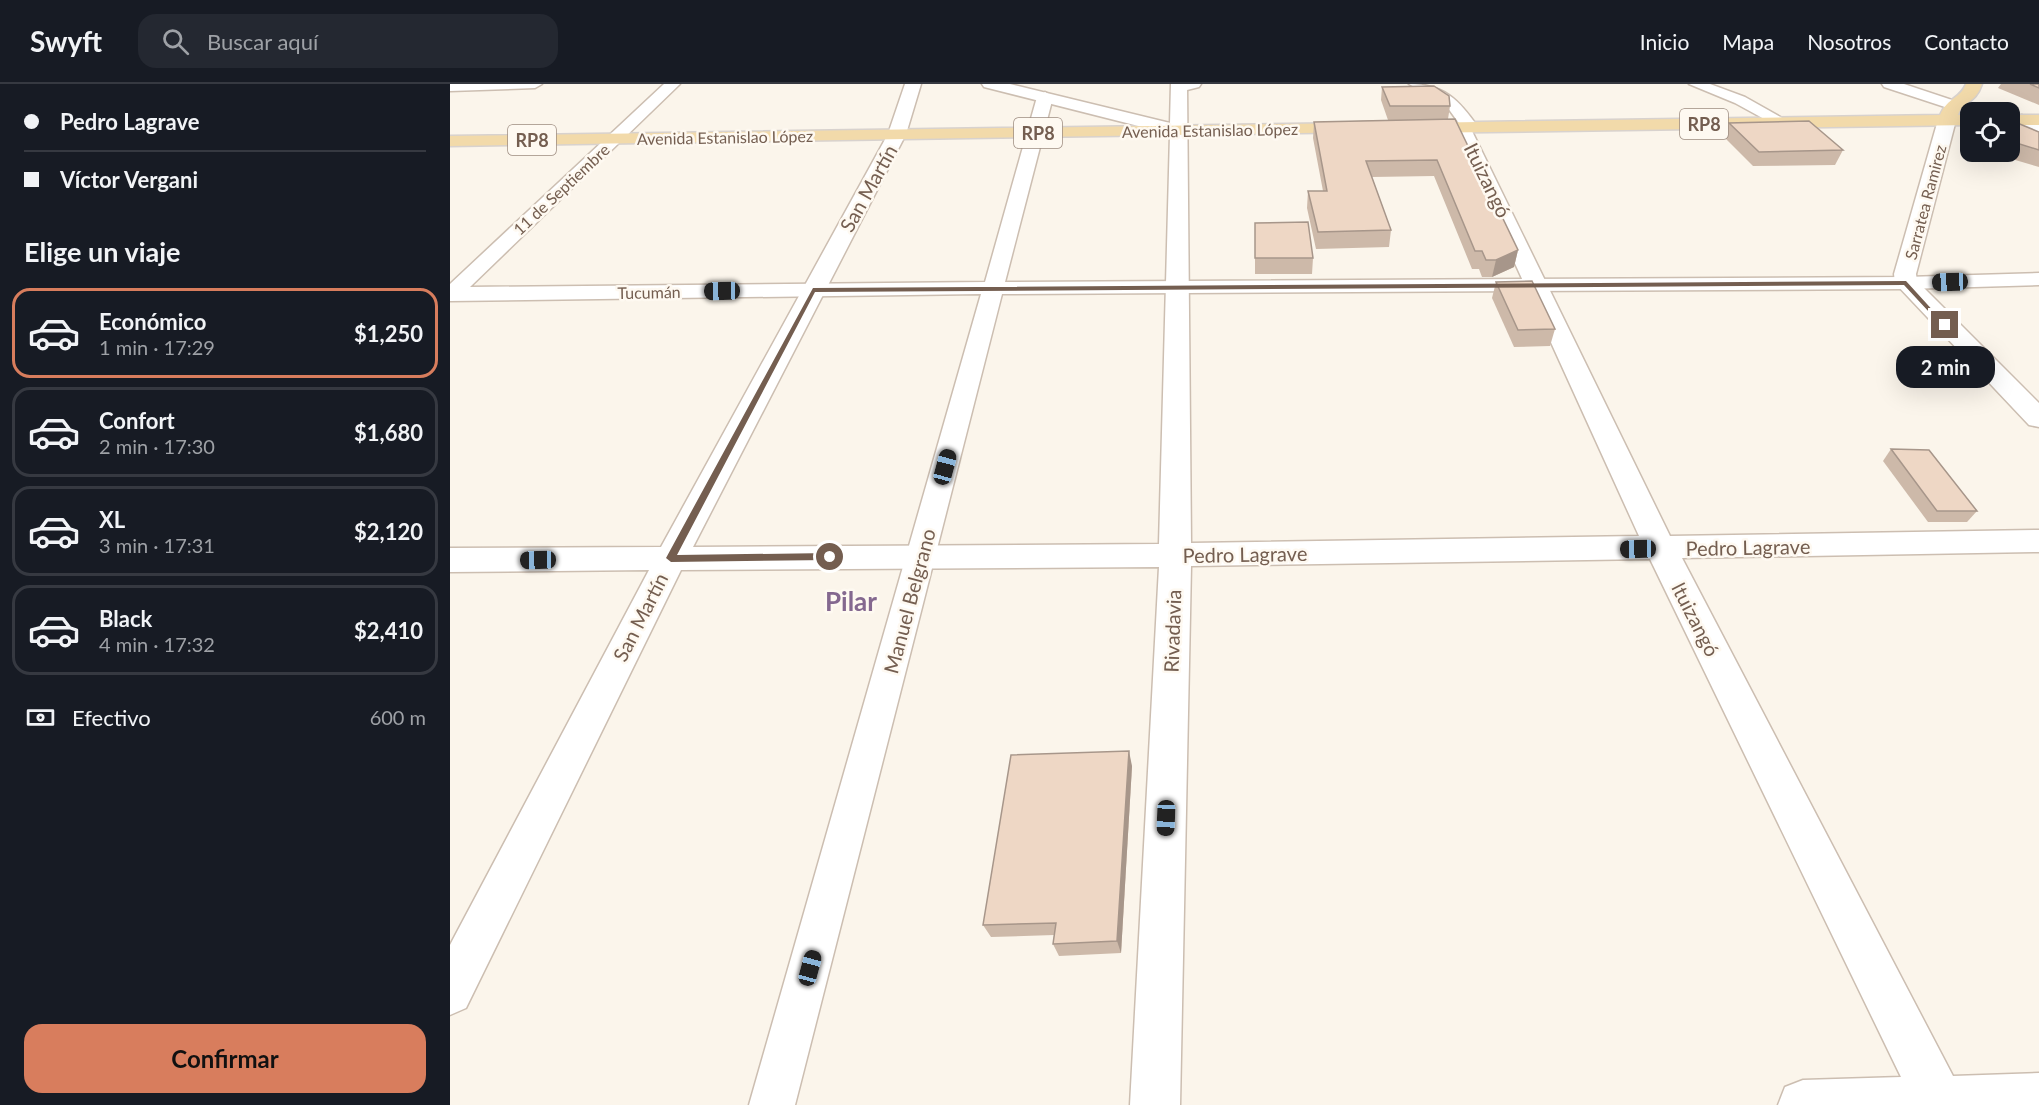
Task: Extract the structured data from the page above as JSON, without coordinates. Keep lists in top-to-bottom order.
{
  "streets": {
    "main road": ["RP8", "Avenida Estanislao López"],
    "street": [
      "Ituizangó",
      "San Martín",
      "11 de Septiembre",
      "Sarratea Ramirez",
      "Tucumán",
      "Pedro Lagrave",
      "Manuel Belgrano",
      "Rivadavia"
    ]
  },
  "crossings": [
    ["RP8", "Ituizangó"],
    ["RP8", "Sarratea Ramirez"],
    ["Avenida Estanislao López", "San Martín"],
    ["Avenida Estanislao López", "11 de Septiembre"],
    ["Avenida Estanislao López", "Manuel Belgrano"],
    ["Avenida Estanislao López", "Rivadavia"],
    ["Ituizangó", "Tucumán"],
    ["Ituizangó", "Pedro Lagrave"],
    ["San Martín", "Tucumán"],
    ["San Martín", "Pedro Lagrave"],
    ["11 de Septiembre", "Tucumán"],
    ["Sarratea Ramirez", "Tucumán"],
    ["Tucumán", "Manuel Belgrano"],
    ["Tucumán", "Rivadavia"],
    ["Pedro Lagrave", "Manuel Belgrano"],
    ["Pedro Lagrave", "Rivadavia"]
  ],
  "districts": ["Pilar"],
  "page": {
    "header": "Swyft",
    "search": "Buscar aquí",
    "nav": [
      "Inicio",
      "Mapa",
      "Nosotros",
      "Contacto"
    ],
    "banner": ["Pedro Lagrave", "Víctor Vergani"],
    "heading": "Elige un viaje",
    "list": [
      {
        "name": "Económico",
        "note": "1 min · 17:29",
        "value": "$1,250"
      },
      {
        "name": "Confort",
        "note": "2 min · 17:30",
        "value": "$1,680"
      },
      {
        "name": "XL",
        "note": "3 min · 17:31",
        "value": "$2,120"
      },
      {
        "name": "Black",
        "note": "4 min · 17:32",
        "value": "$2,410"
      }
    ],
    "bubble": "2 min",
    "pay": ["Efectivo", "600 m"],
    "buttons": "Confirmar"
  }
}
